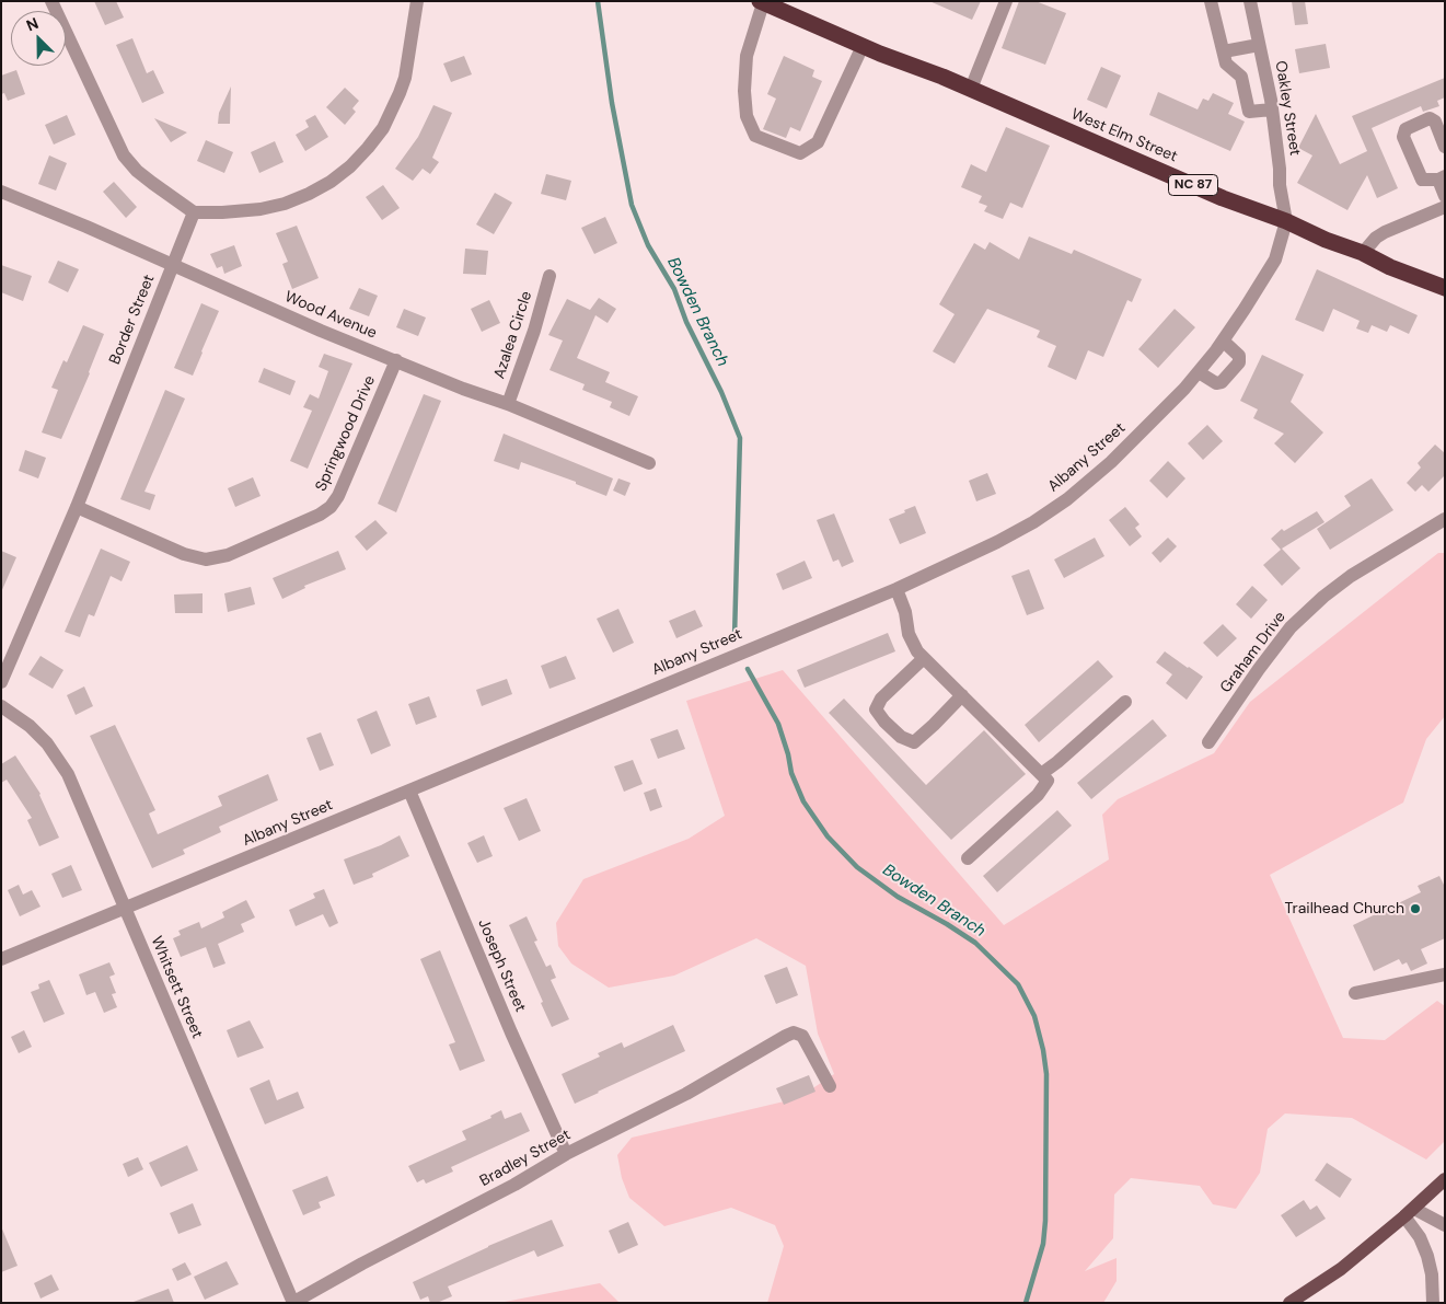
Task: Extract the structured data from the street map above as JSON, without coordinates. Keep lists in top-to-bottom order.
{
  "streets": {
    "highway": ["West Elm Street", "NC 87"],
    "street": [
      "Oakley Street",
      "Wood Avenue",
      "Border Street",
      "Azalea Circle",
      "Springwood Drive",
      "Albany Street",
      "Graham Drive",
      "Joseph Street",
      "Whitsett Street",
      "Bradley Street"
    ]
  },
  "crossings": [
    ["Oakley Street", "West Elm Street"],
    ["Oakley Street", "Albany Street"],
    ["West Elm Street", "NC 87"],
    ["West Elm Street", "Albany Street"],
    ["Wood Avenue", "Border Street"],
    ["Wood Avenue", "Azalea Circle"],
    ["Wood Avenue", "Springwood Drive"],
    ["Border Street", "Springwood Drive"],
    ["Albany Street", "Joseph Street"],
    ["Albany Street", "Whitsett Street"],
    ["Joseph Street", "Bradley Street"],
    ["Whitsett Street", "Bradley Street"]
  ],
  "water": ["Bowden Branch"],
  "places": ["Trailhead Church"],
  "north": "top left"
}
